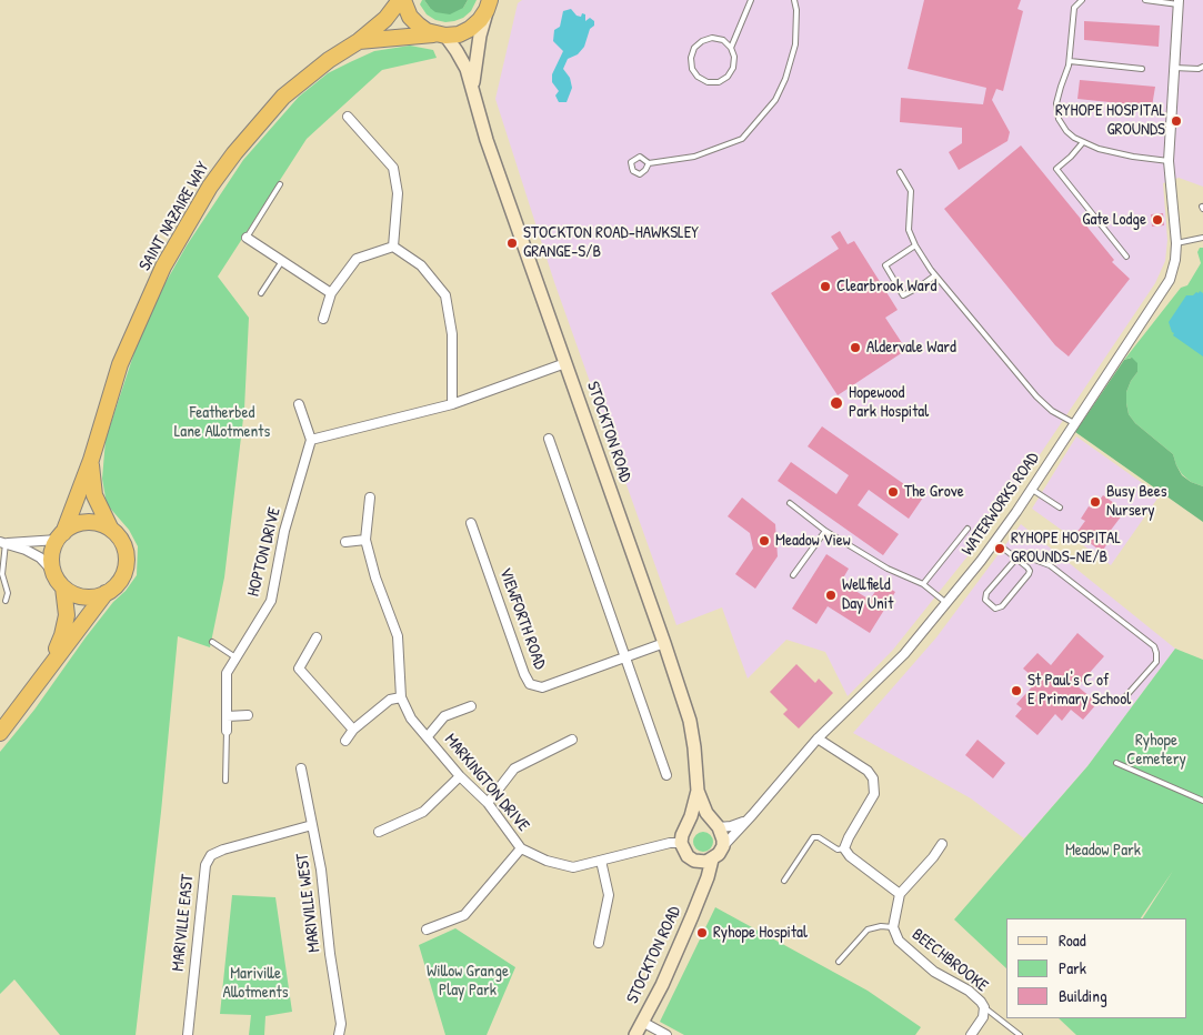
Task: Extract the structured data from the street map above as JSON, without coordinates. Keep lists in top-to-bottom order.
{
  "streets": {
    "highway": ["SAINT NAZAIRE WAY", "STOCKTON ROAD"],
    "street": [
      "WATERWORKS ROAD",
      "HOPTON DRIVE",
      "VIEWFORTH ROAD",
      "MARKINGTON DRIVE",
      "MARIVILLE WEST",
      "MARIVILLE EAST",
      "BEECHBROOKE"
    ]
  },
  "crossings": [
    ["SAINT NAZAIRE WAY", "STOCKTON ROAD"],
    ["STOCKTON ROAD", "WATERWORKS ROAD"],
    ["STOCKTON ROAD", "VIEWFORTH ROAD"],
    ["STOCKTON ROAD", "MARKINGTON DRIVE"],
    ["WATERWORKS ROAD", "MARKINGTON DRIVE"],
    ["MARIVILLE WEST", "MARIVILLE EAST"]
  ],
  "parks": [
    "Featherbed Lane Allotments",
    "Ryhope Cemetery",
    "Meadow Park",
    "Willow Grange Play Park",
    "Mariville Allotments"
  ],
  "places": [
    "RYHOPE HOSPITAL GROUNDS",
    "Gate Lodge",
    "STOCKTON ROAD-HAWKSLEY GRANGE-S/B",
    "Clearbrook Ward",
    "Aldervale Ward",
    "Hopewood Park Hospital",
    "The Grove",
    "Busy Bees Nursery",
    "Meadow View",
    "RYHOPE HOSPITAL GROUNDS-NE/B",
    "Wellfield Day Unit",
    "St Paul's C of E Primary School",
    "Ryhope Hospital"
  ],
  "legend": ["Road", "Park", "Building"]
}
